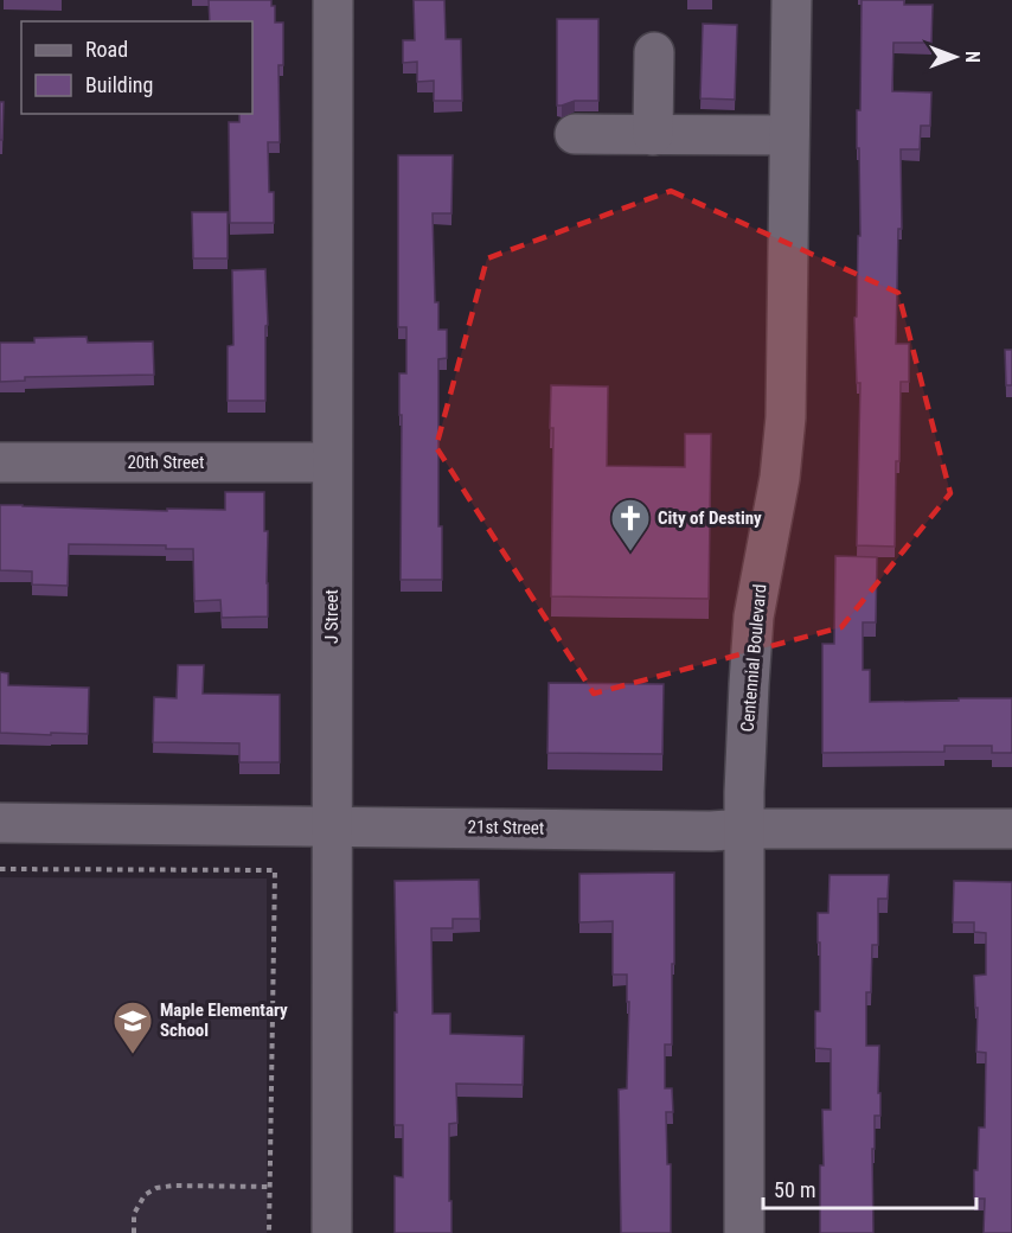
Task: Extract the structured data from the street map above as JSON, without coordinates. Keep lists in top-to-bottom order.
{
  "streets": {
    "street": [
      "20th Street",
      "J Street",
      "Centennial Boulevard",
      "21st Street"
    ]
  },
  "crossings": [
    ["20th Street", "J Street"],
    ["J Street", "21st Street"],
    ["Centennial Boulevard", "21st Street"]
  ],
  "places": {
    "church": ["City of Destiny"],
    "school or university": ["Maple Elementary School"]
  },
  "legend": ["Road", "Building"],
  "scale_bar": "50 m",
  "north": "right"
}
